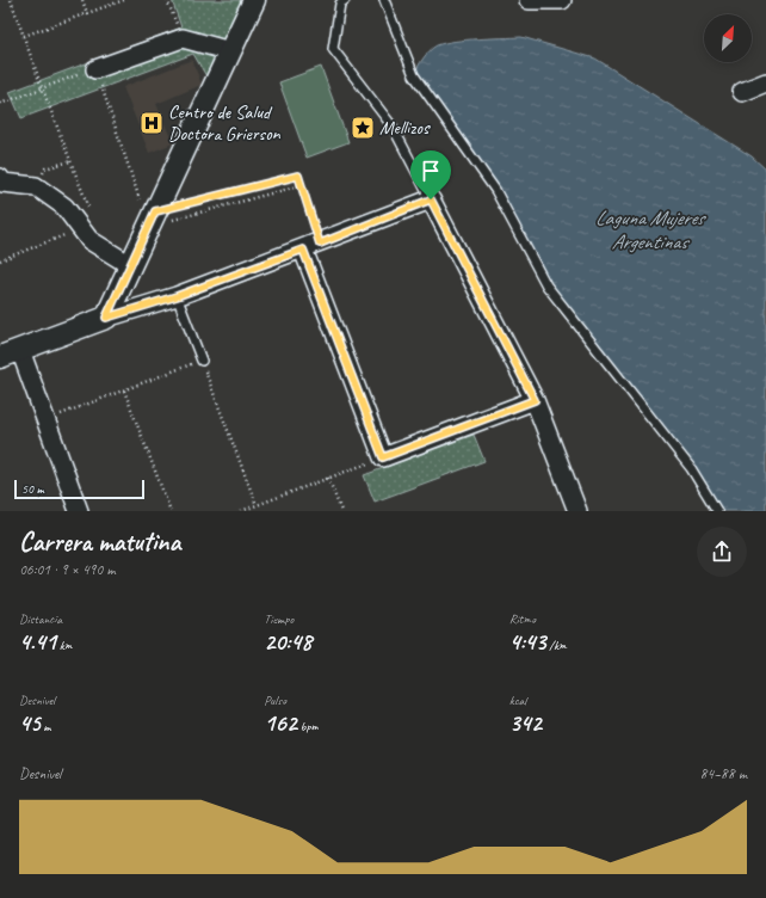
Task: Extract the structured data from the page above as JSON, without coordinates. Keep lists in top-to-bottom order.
{
  "water": ["Laguna Mujeres Argentinas"],
  "places": {
    "hospital": ["Centro de Salud Doctora Grierson"],
    "place": ["Mellizos"]
  },
  "scale_bar": "50 m",
  "north": "top right",
  "page": {
    "scale": "50 m",
    "heading": ["Carrera matutina", "06:01 · 9 × 490 m"],
    "stats": [
      ["Distancia", "4.41 km"],
      ["Tiempo", "20:48"],
      ["Ritmo", "4:43 /km"],
      ["Desnivel", "45 m"],
      ["Pulso", "162 bpm"],
      ["kcal", "342"]
    ],
    "chart": ["Desnivel", "84–88 m"]
  }
}
